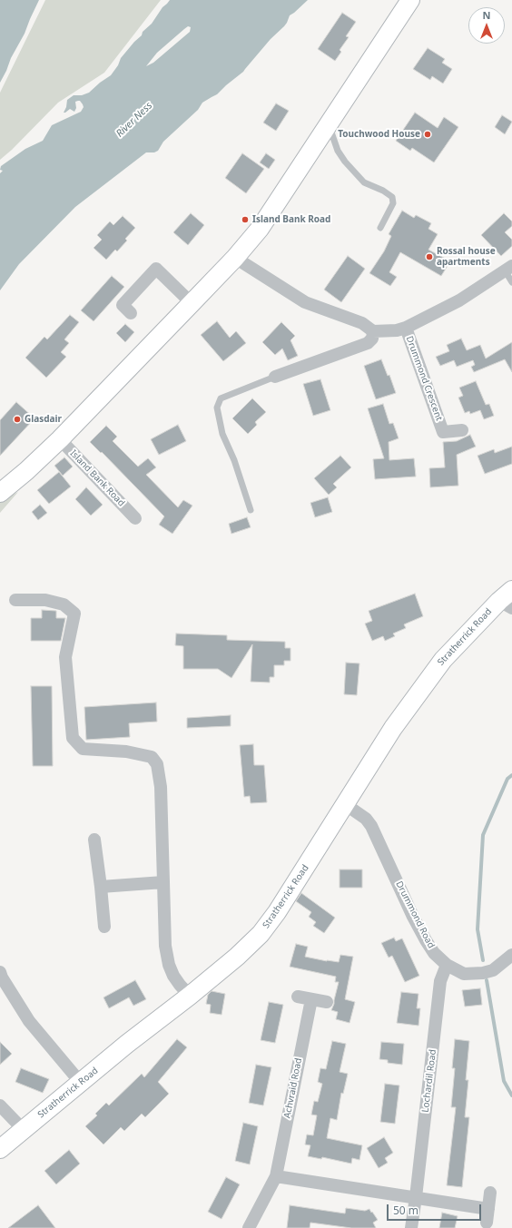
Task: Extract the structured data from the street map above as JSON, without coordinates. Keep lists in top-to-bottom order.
{
  "streets": {
    "street": [
      "Drummond Crescent",
      "Island Bank Road",
      "Stratherrick Road",
      "Drummond Road",
      "Lochardil Road",
      "Achvraid Road"
    ]
  },
  "crossings": [
    ["Stratherrick Road", "Drummond Road"],
    ["Drummond Road", "Lochardil Road"]
  ],
  "water": ["River Ness"],
  "places": [
    "Touchwood House",
    "Island Bank Road",
    "Rossal house apartments",
    "Glasdair"
  ],
  "scale_bar": "50 m",
  "north": "top"
}
